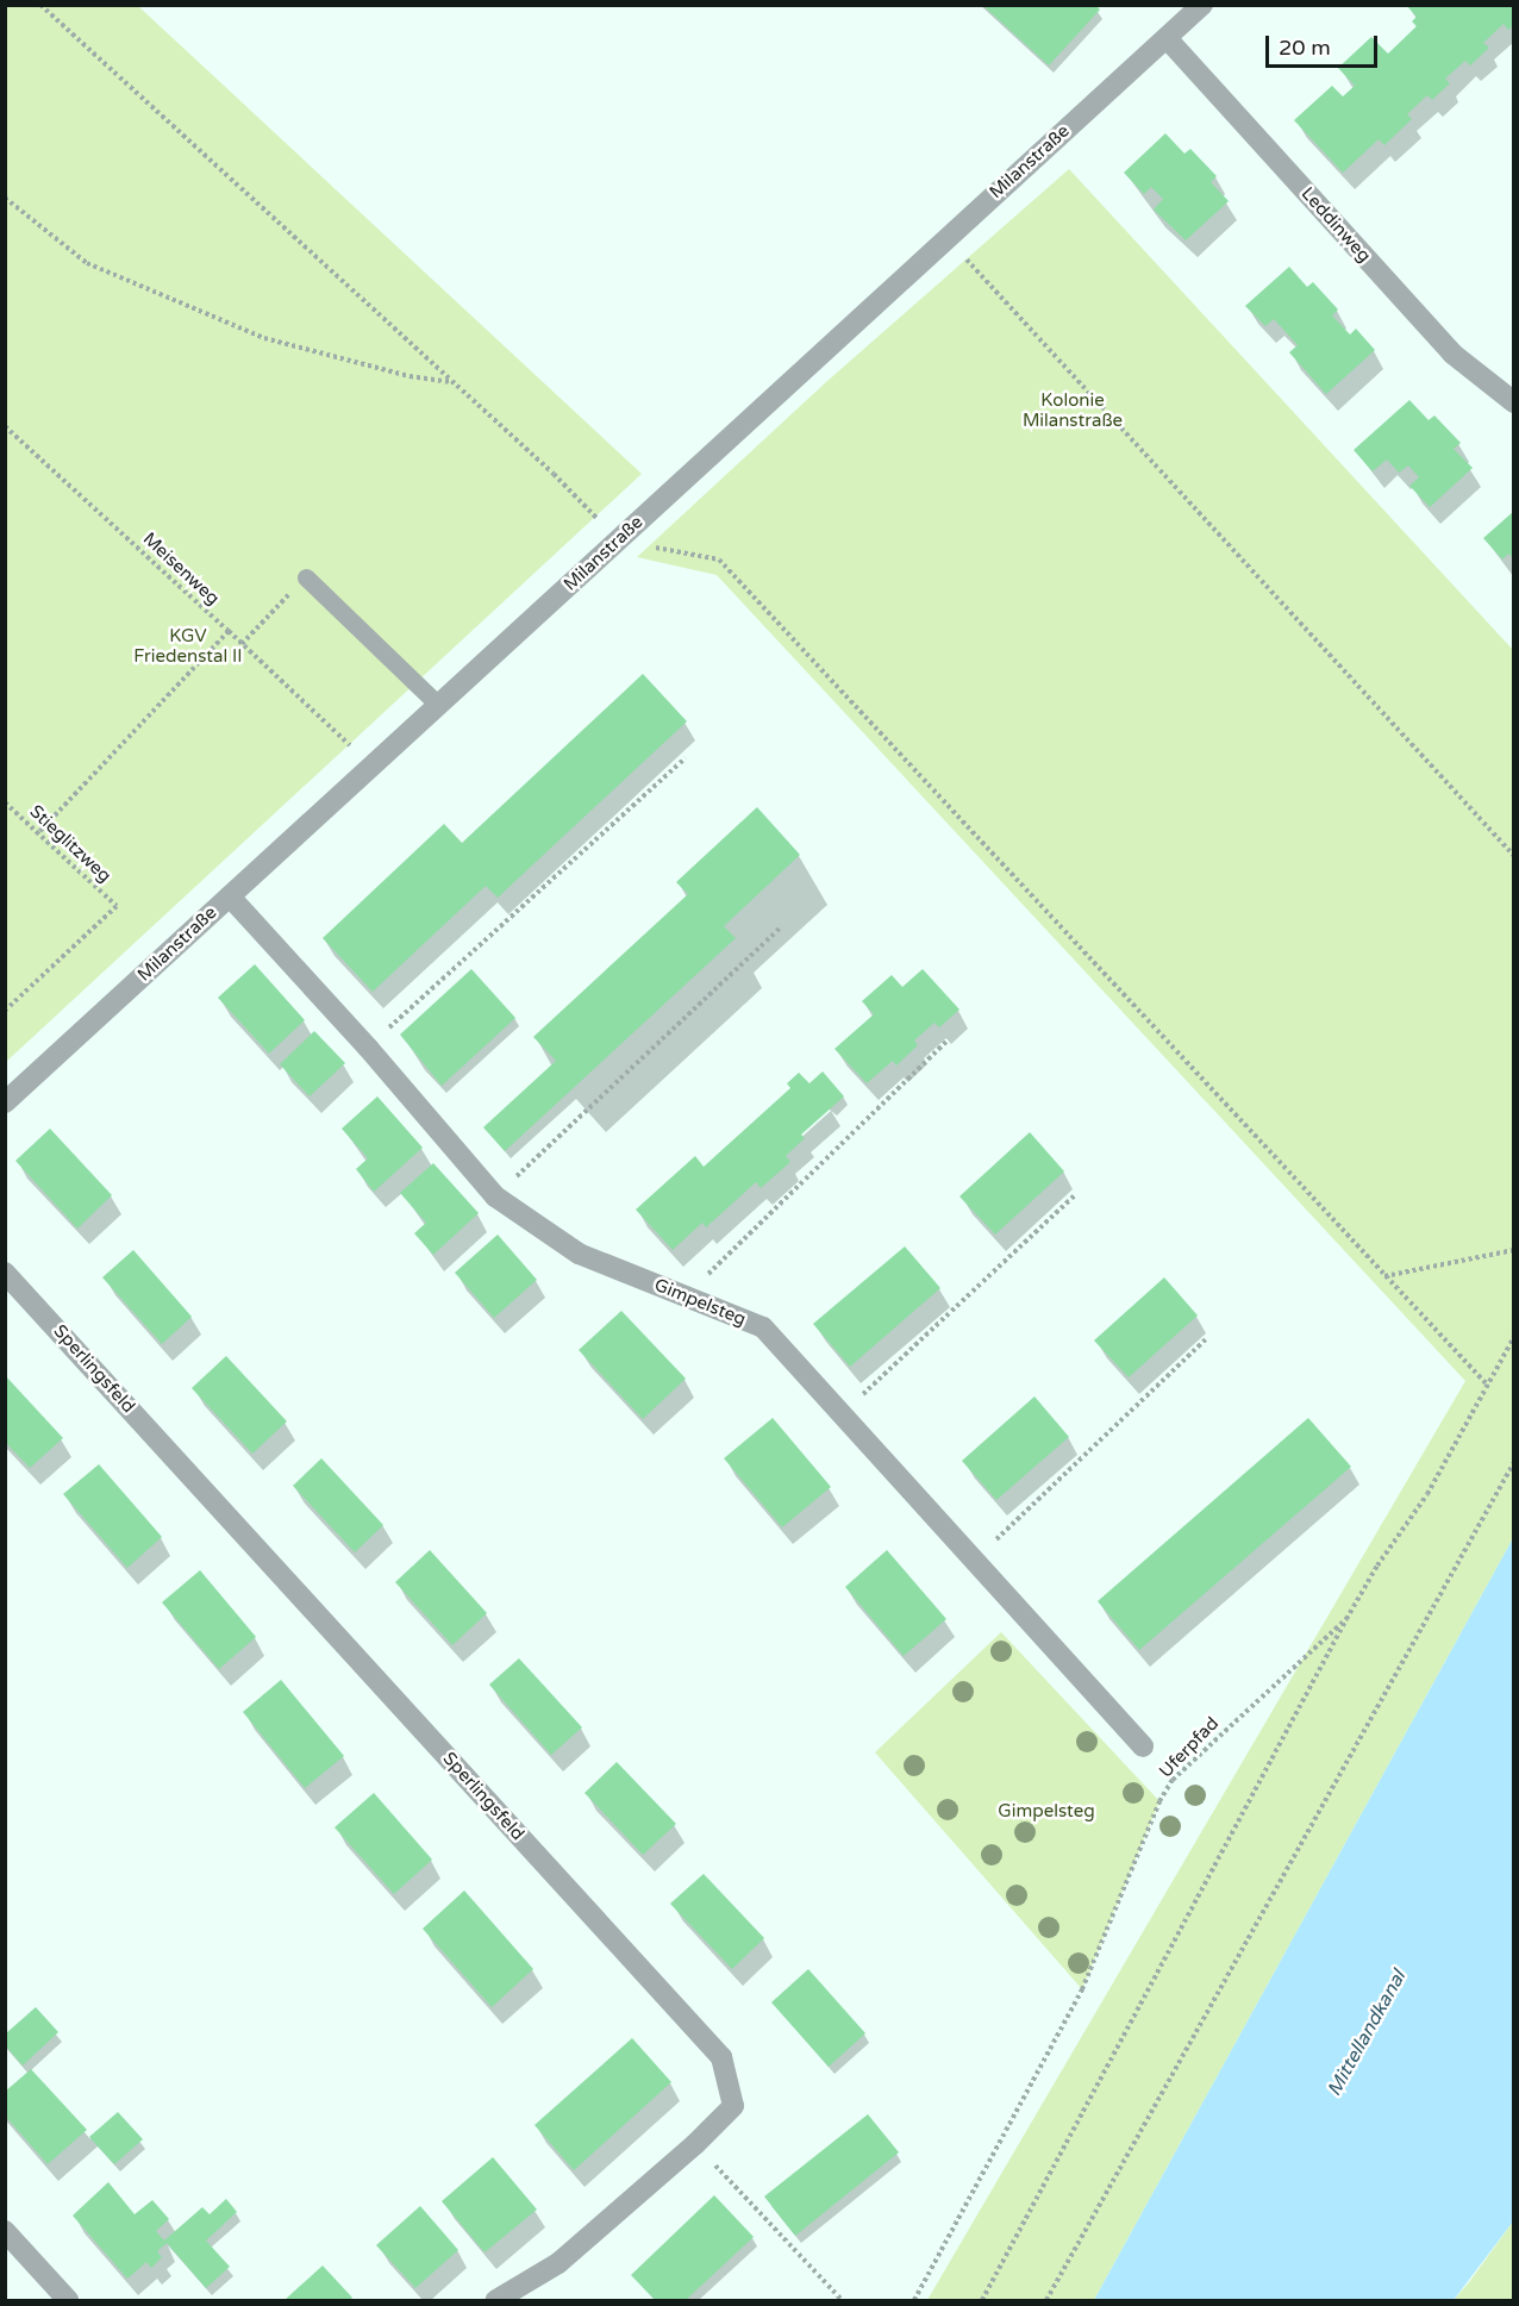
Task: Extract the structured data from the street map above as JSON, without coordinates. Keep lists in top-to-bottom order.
{
  "streets": {
    "street": [
      "Milanstraße",
      "Leddinweg",
      "Gimpelsteg",
      "Sperlingsfeld"
    ],
    "path": ["Meisenweg", "Stieglitzweg", "Uferpfad"]
  },
  "crossings": [
    ["Milanstraße", "Leddinweg"],
    ["Milanstraße", "Meisenweg"],
    ["Milanstraße", "Gimpelsteg"]
  ],
  "water": ["Mittellandkanal"],
  "parks": ["Kolonie Milanstraße", "KGV Friedenstal II", "Gimpelsteg"],
  "scale_bar": "20 m"
}
